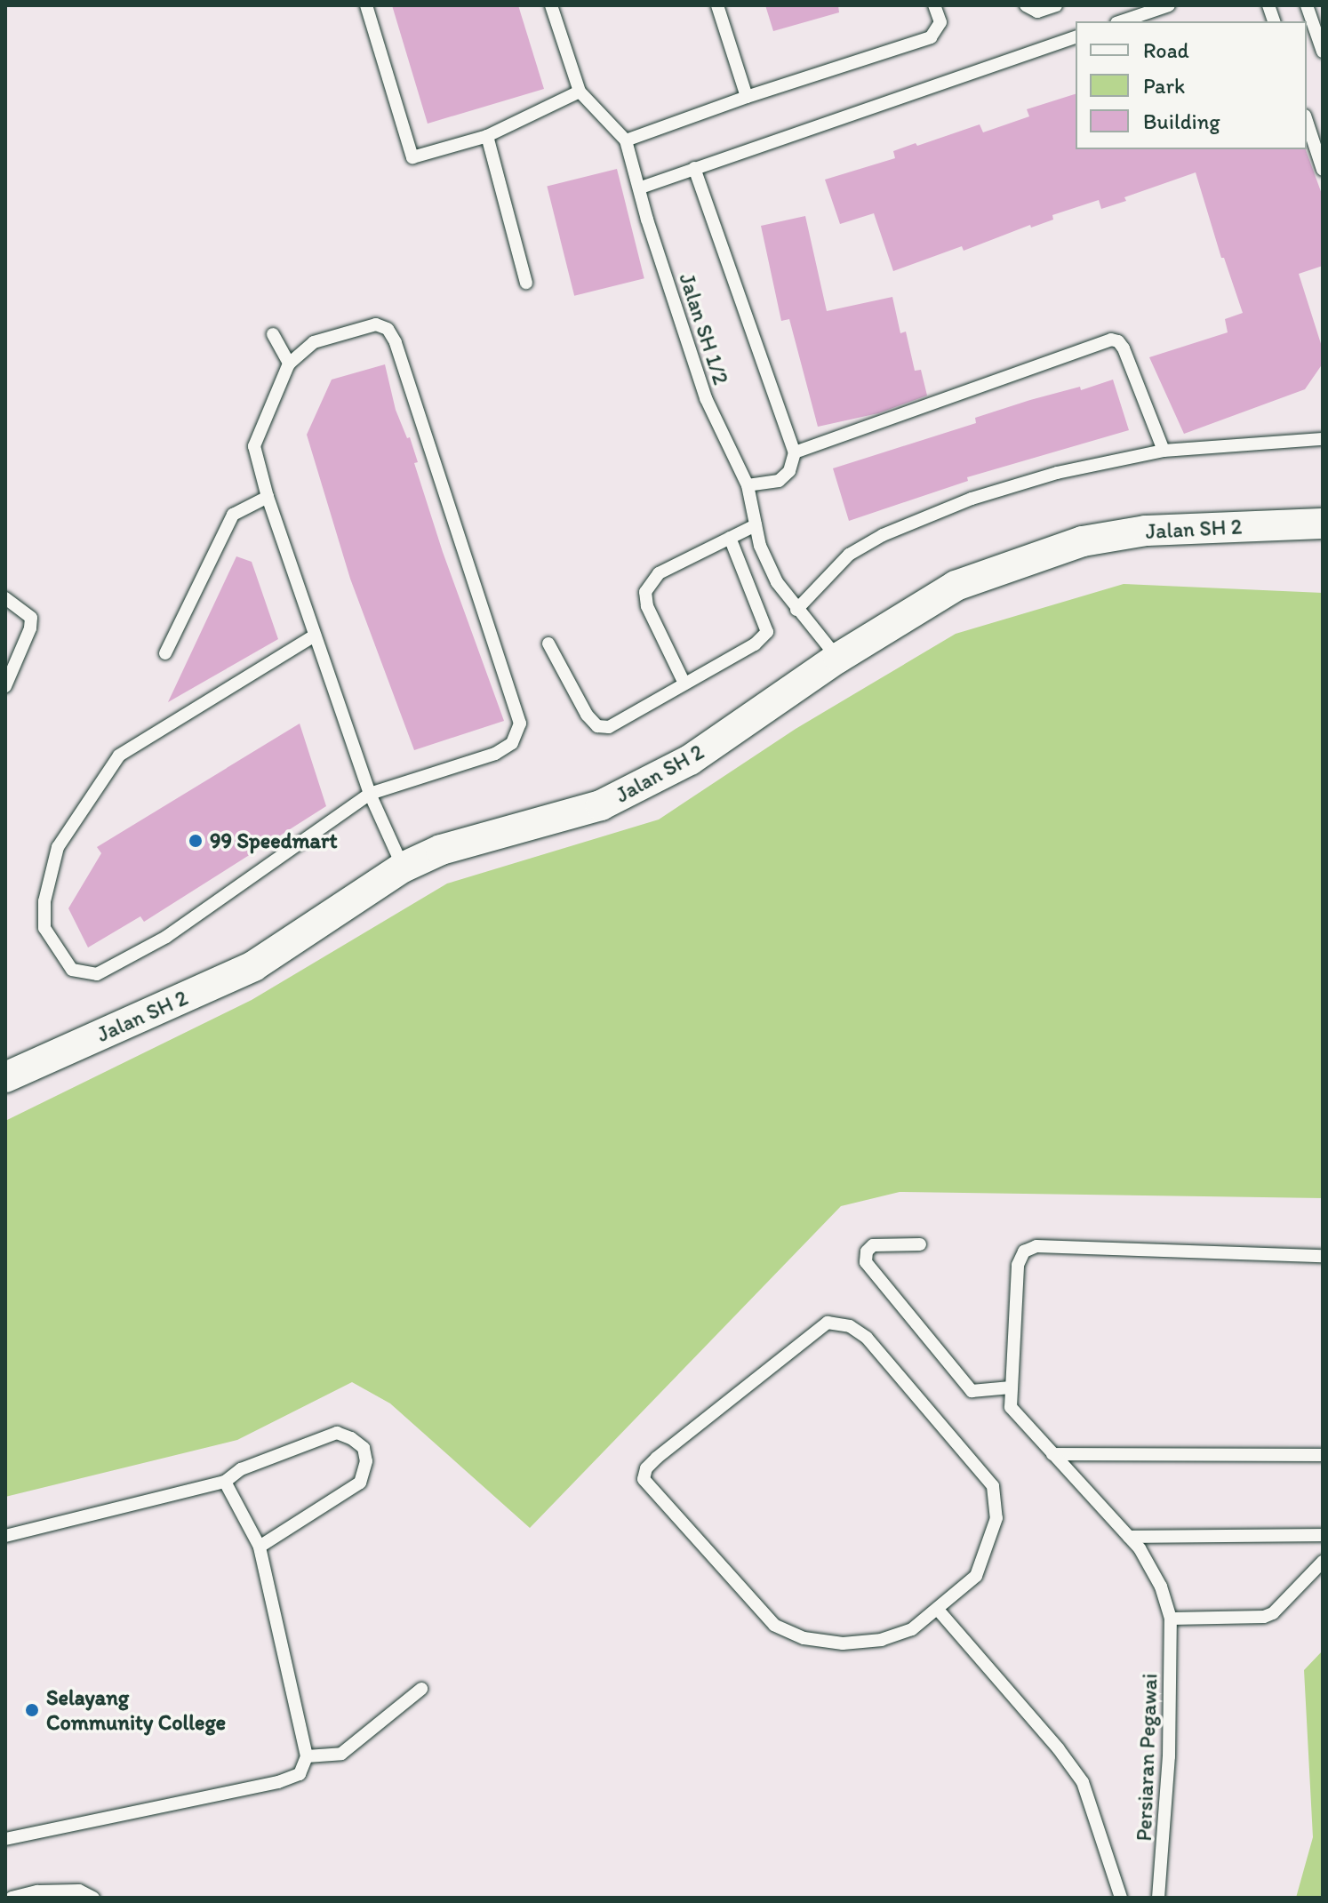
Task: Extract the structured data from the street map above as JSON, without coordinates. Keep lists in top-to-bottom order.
{
  "streets": {
    "street": ["Jalan SH 2"],
    "lane": ["Jalan SH 1/2", "Persiaran Pegawai"]
  },
  "crossings": [
    ["Jalan SH 1/2", "Jalan SH 2"]
  ],
  "places": ["99 Speedmart", "Selayang Community College"],
  "legend": ["Road", "Park", "Building"]
}
